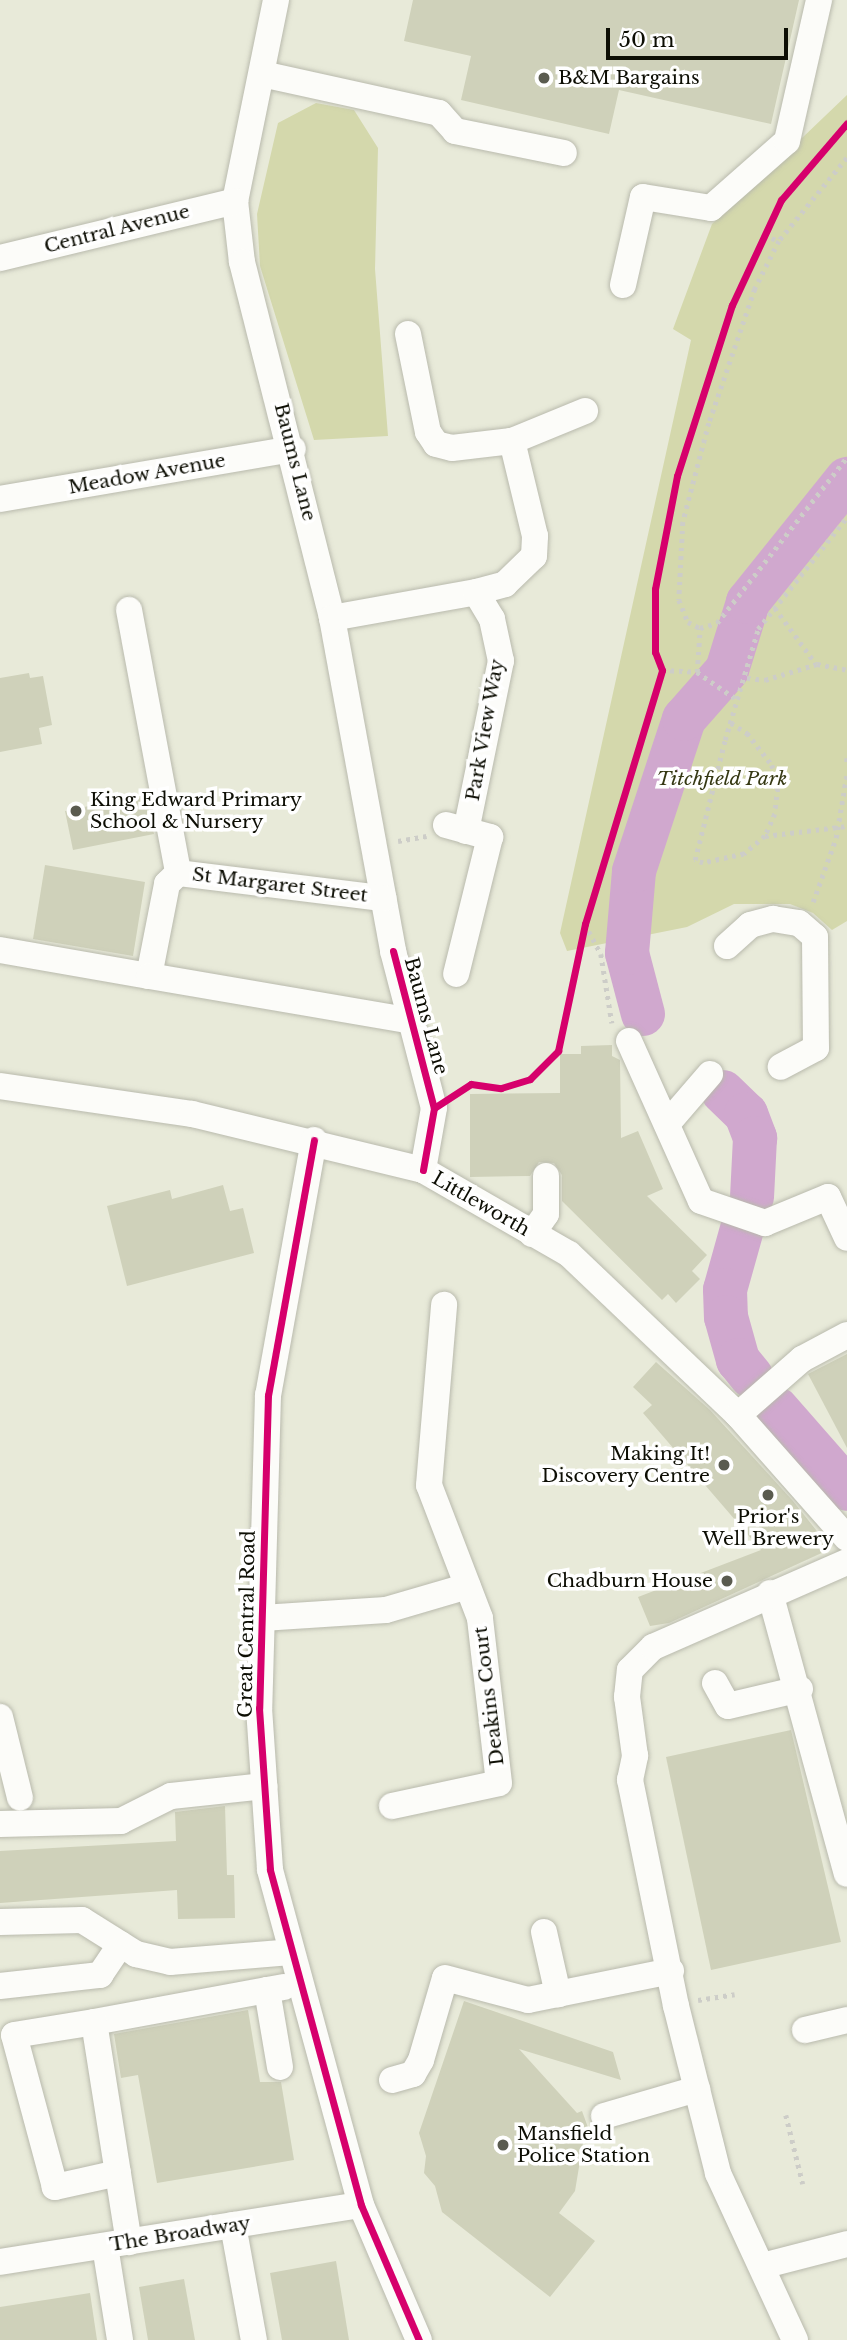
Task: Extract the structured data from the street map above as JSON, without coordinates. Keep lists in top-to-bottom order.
{
  "streets": {
    "street": [
      "Central Avenue",
      "Baums Lane",
      "Meadow Avenue",
      "Park View Way",
      "St Margaret Street",
      "Littleworth",
      "Great Central Road",
      "Deakins Court",
      "The Broadway"
    ]
  },
  "crossings": [
    ["Central Avenue", "Baums Lane"],
    ["Baums Lane", "Meadow Avenue"],
    ["Baums Lane", "St Margaret Street"],
    ["Baums Lane", "Littleworth"],
    ["Littleworth", "Great Central Road"],
    ["Great Central Road", "The Broadway"]
  ],
  "parks": ["Titchfield Park"],
  "places": [
    "B&M Bargains",
    "King Edward Primary School & Nursery",
    "Making It! Discovery Centre",
    "Prior's Well Brewery",
    "Chadburn House",
    "Mansfield Police Station"
  ],
  "scale_bar": "50 m"
}
